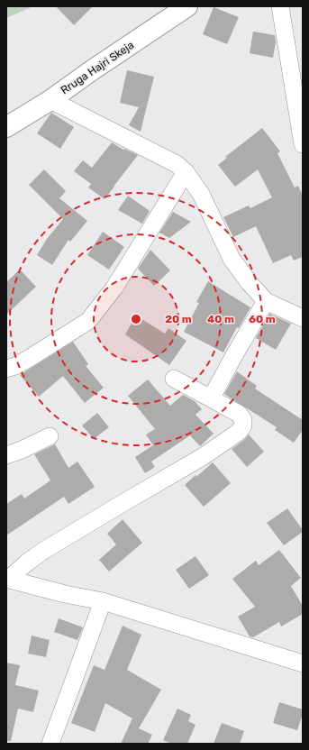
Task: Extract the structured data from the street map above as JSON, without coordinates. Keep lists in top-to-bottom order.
{
  "streets": {
    "street": ["Rruga Hajri Skeja"]
  },
  "rings": ["20 m", "40 m", "60 m"]
}
